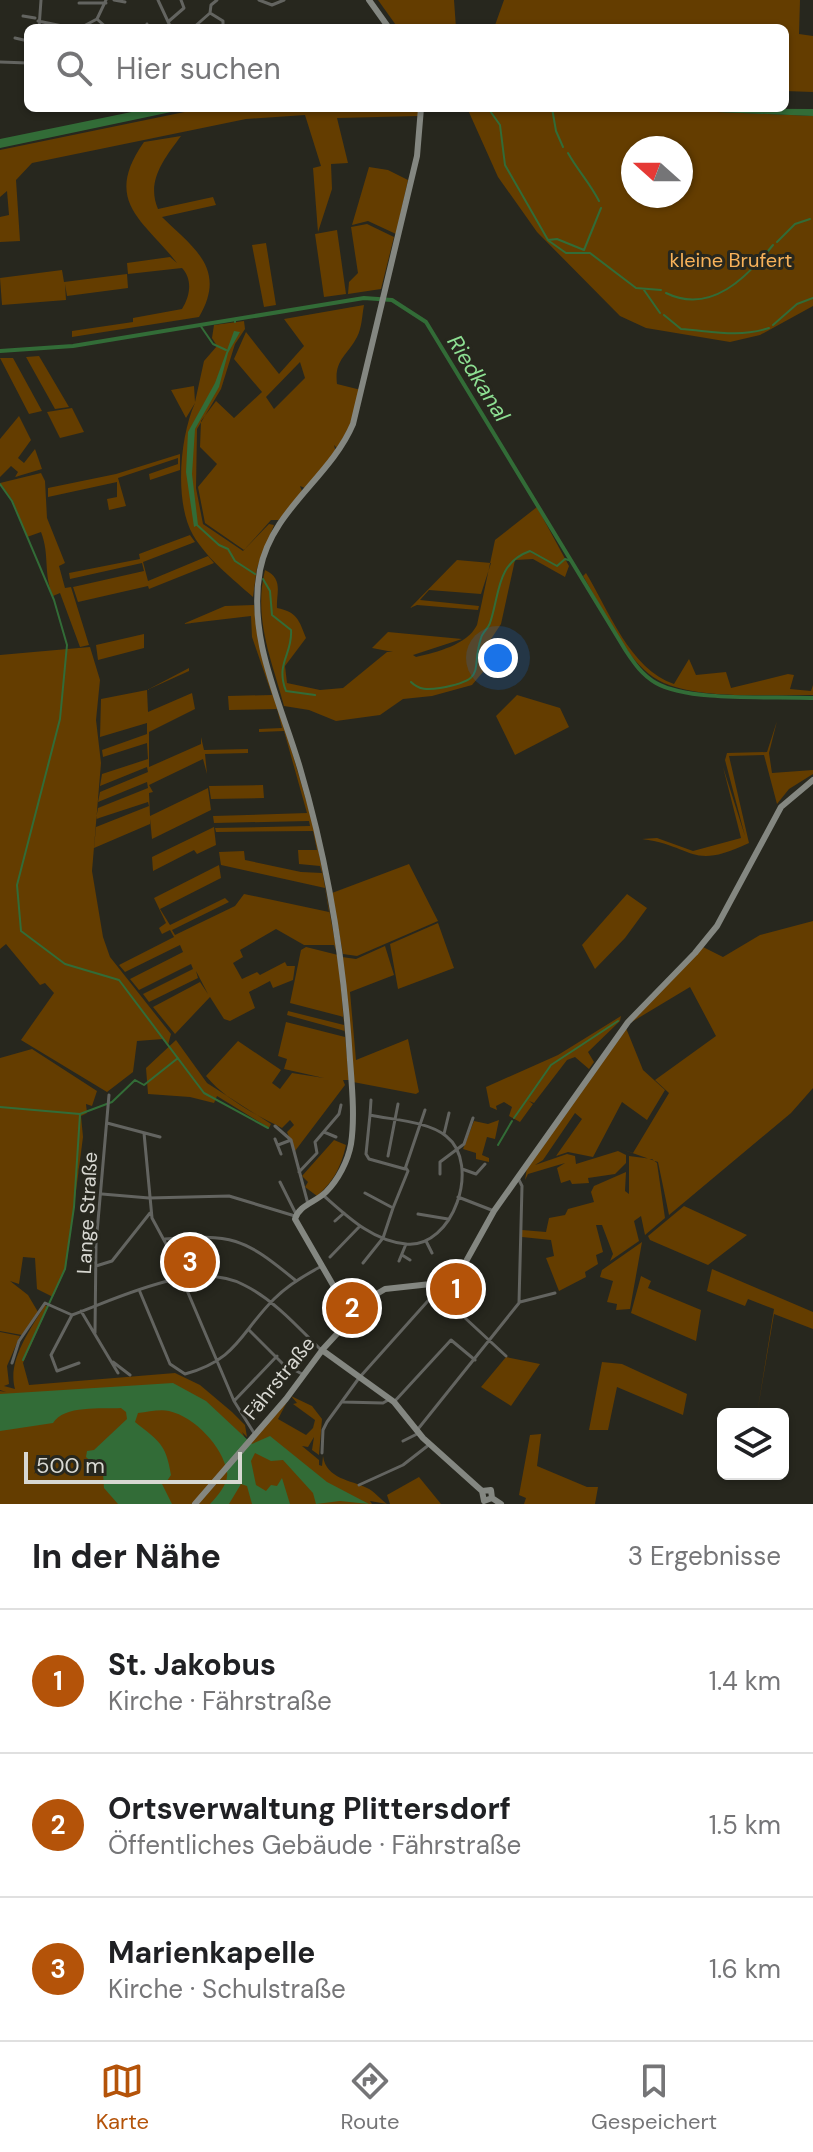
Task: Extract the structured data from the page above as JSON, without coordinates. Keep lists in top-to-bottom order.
{
  "streets": {
    "main road": ["Fährstraße"],
    "street": ["Lange Straße"]
  },
  "water": ["Riedkanal"],
  "parks": ["kleine Brufert"],
  "scale_bar": "500 m",
  "north": "left",
  "page": {
    "search": "Hier suchen",
    "pins": ["3", "1", "2"],
    "scale": "500 m",
    "heading": ["In der Nähe", "3 Ergebnisse"],
    "list": [
      {
        "mark": "1",
        "name": "St. Jakobus",
        "note": "Kirche · Fährstraße",
        "value": "1.4 km"
      },
      {
        "mark": "2",
        "name": "Ortsverwaltung Plittersdorf",
        "note": "Öffentliches Gebäude · Fährstraße",
        "value": "1.5 km"
      },
      {
        "mark": "3",
        "name": "Marienkapelle",
        "note": "Kirche · Schulstraße",
        "value": "1.6 km"
      }
    ],
    "nav": ["Karte", "Route", "Gespeichert"]
  }
}
